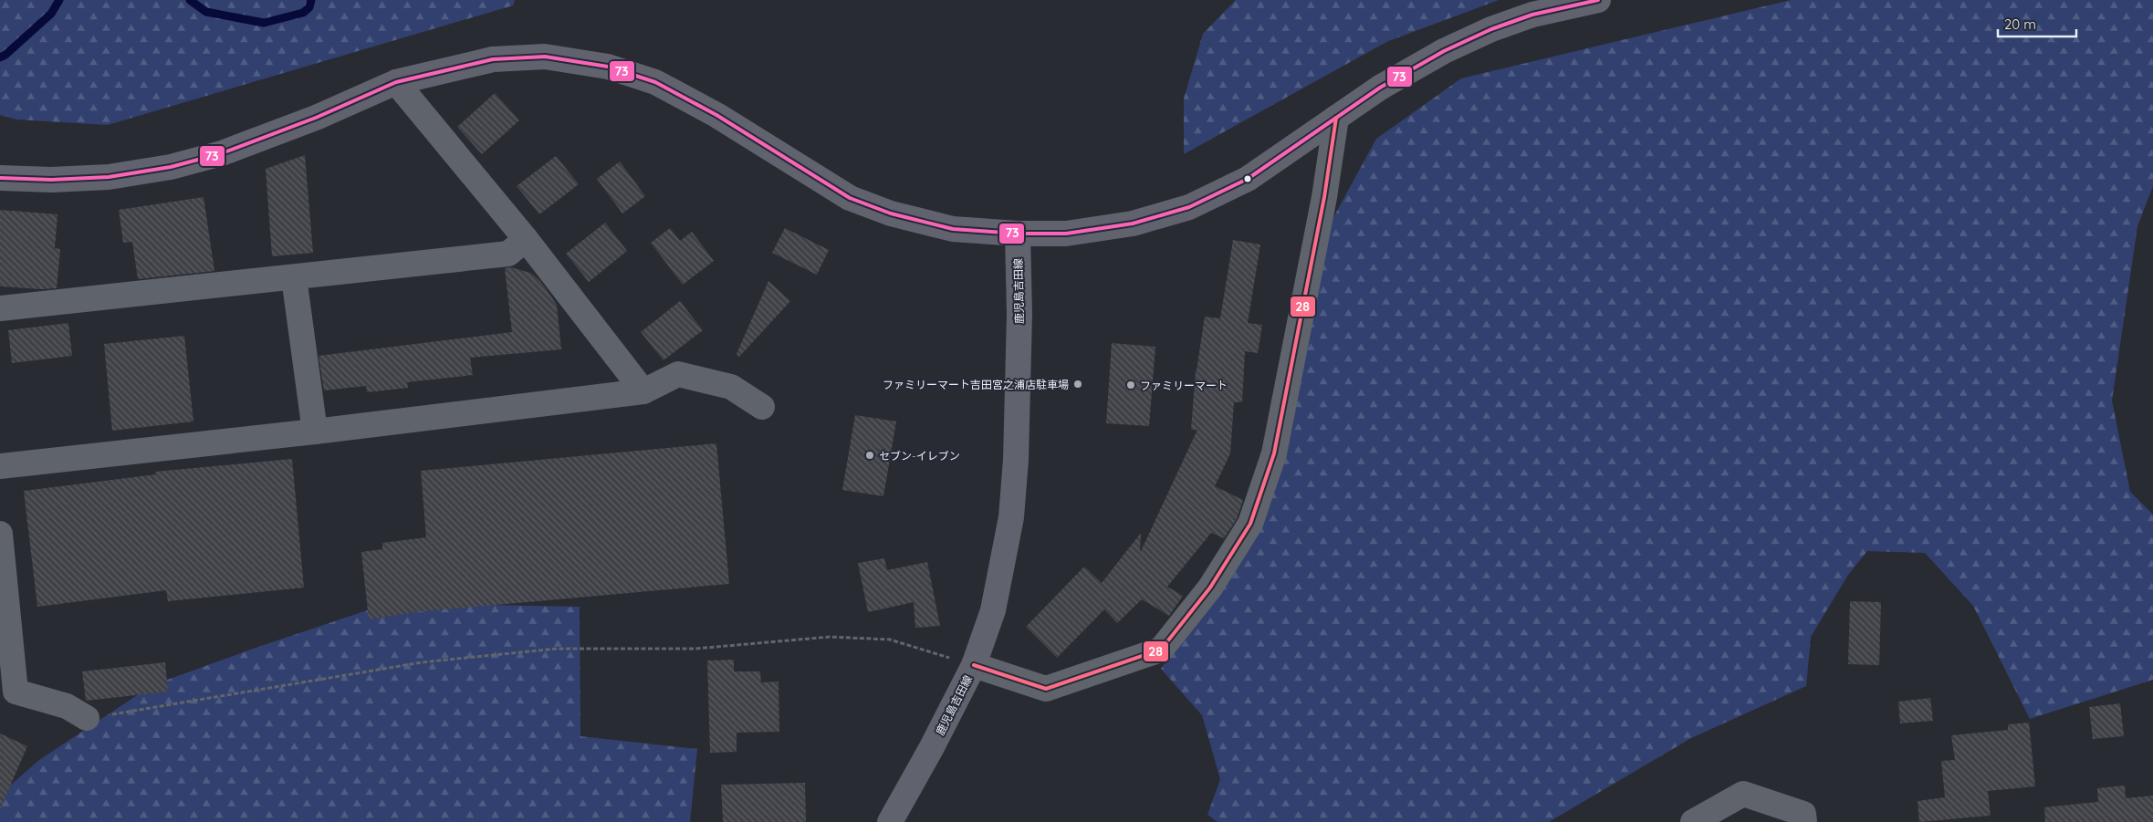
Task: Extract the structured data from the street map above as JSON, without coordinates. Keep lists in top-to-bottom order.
{
  "streets": {
    "main road": ["鹿児島吉田線"]
  },
  "places": ["ファミリーマート吉田宮之浦店駐車場", "ファミリーマート", "セブン-イレブン"],
  "lines": ["transit line 73", "transit line 28"],
  "scale_bar": "20 m"
}
